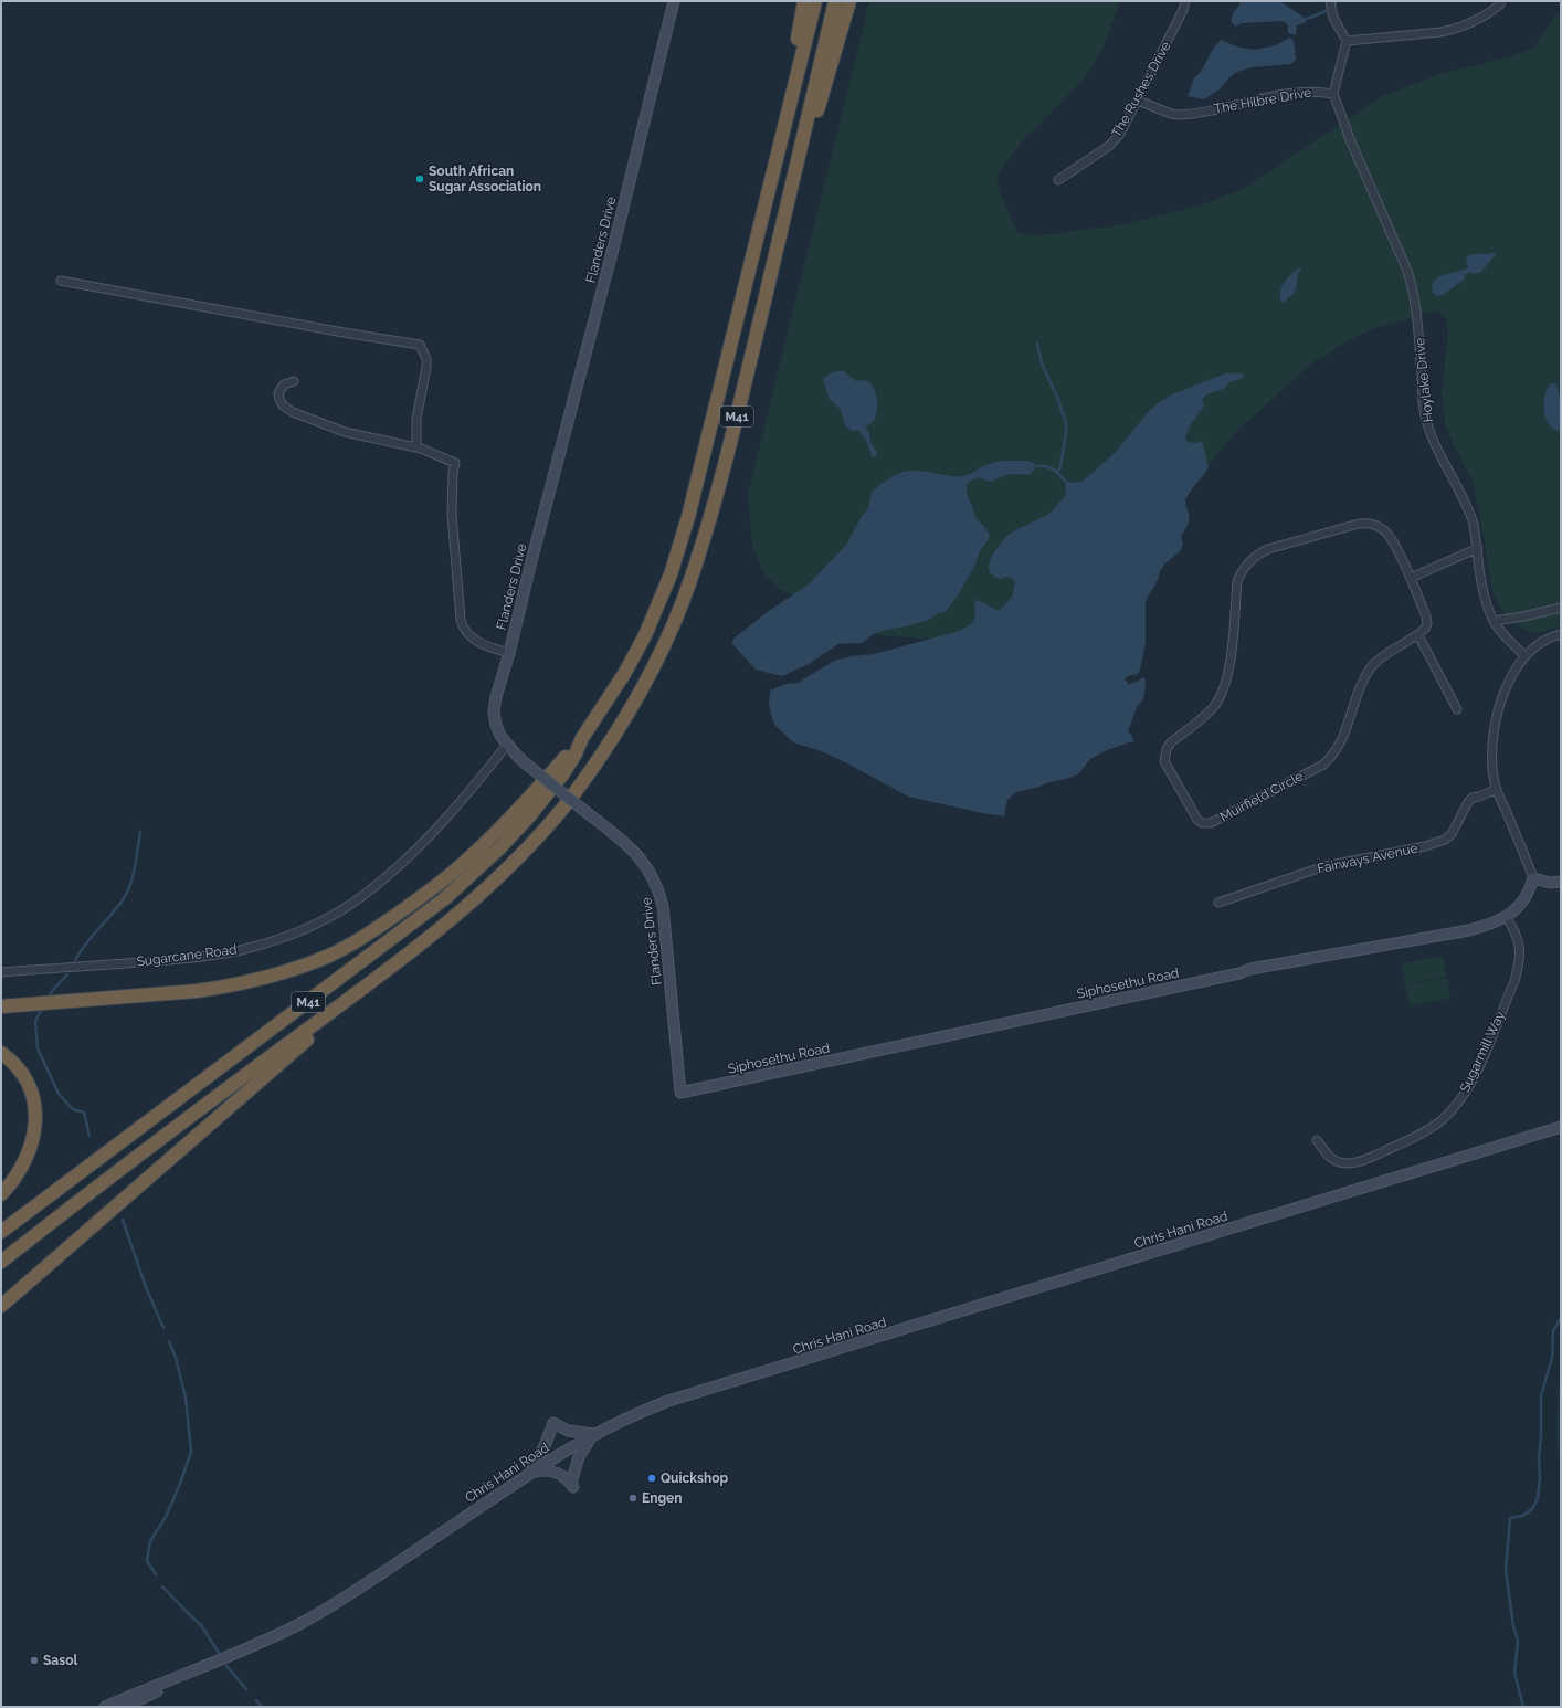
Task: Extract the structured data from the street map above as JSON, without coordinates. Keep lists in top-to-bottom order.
{
  "streets": {
    "highway": ["M41"],
    "street": [
      "The Rushes Drive",
      "The Hilbre Drive",
      "Flanders Drive",
      "Hoylake Drive",
      "Muirfield Circle",
      "Fairways Avenue",
      "Sugarcane Road",
      "Siphosethu Road",
      "Sugarmill Way",
      "Chris Hani Road"
    ]
  },
  "crossings": [
    ["The Rushes Drive", "The Hilbre Drive"],
    ["The Hilbre Drive", "Hoylake Drive"],
    ["Flanders Drive", "Sugarcane Road"],
    ["Flanders Drive", "Siphosethu Road"],
    ["Siphosethu Road", "Sugarmill Way"]
  ],
  "places": [
    "South African Sugar Association",
    "Quickshop",
    "Engen",
    "Sasol"
  ]
}
